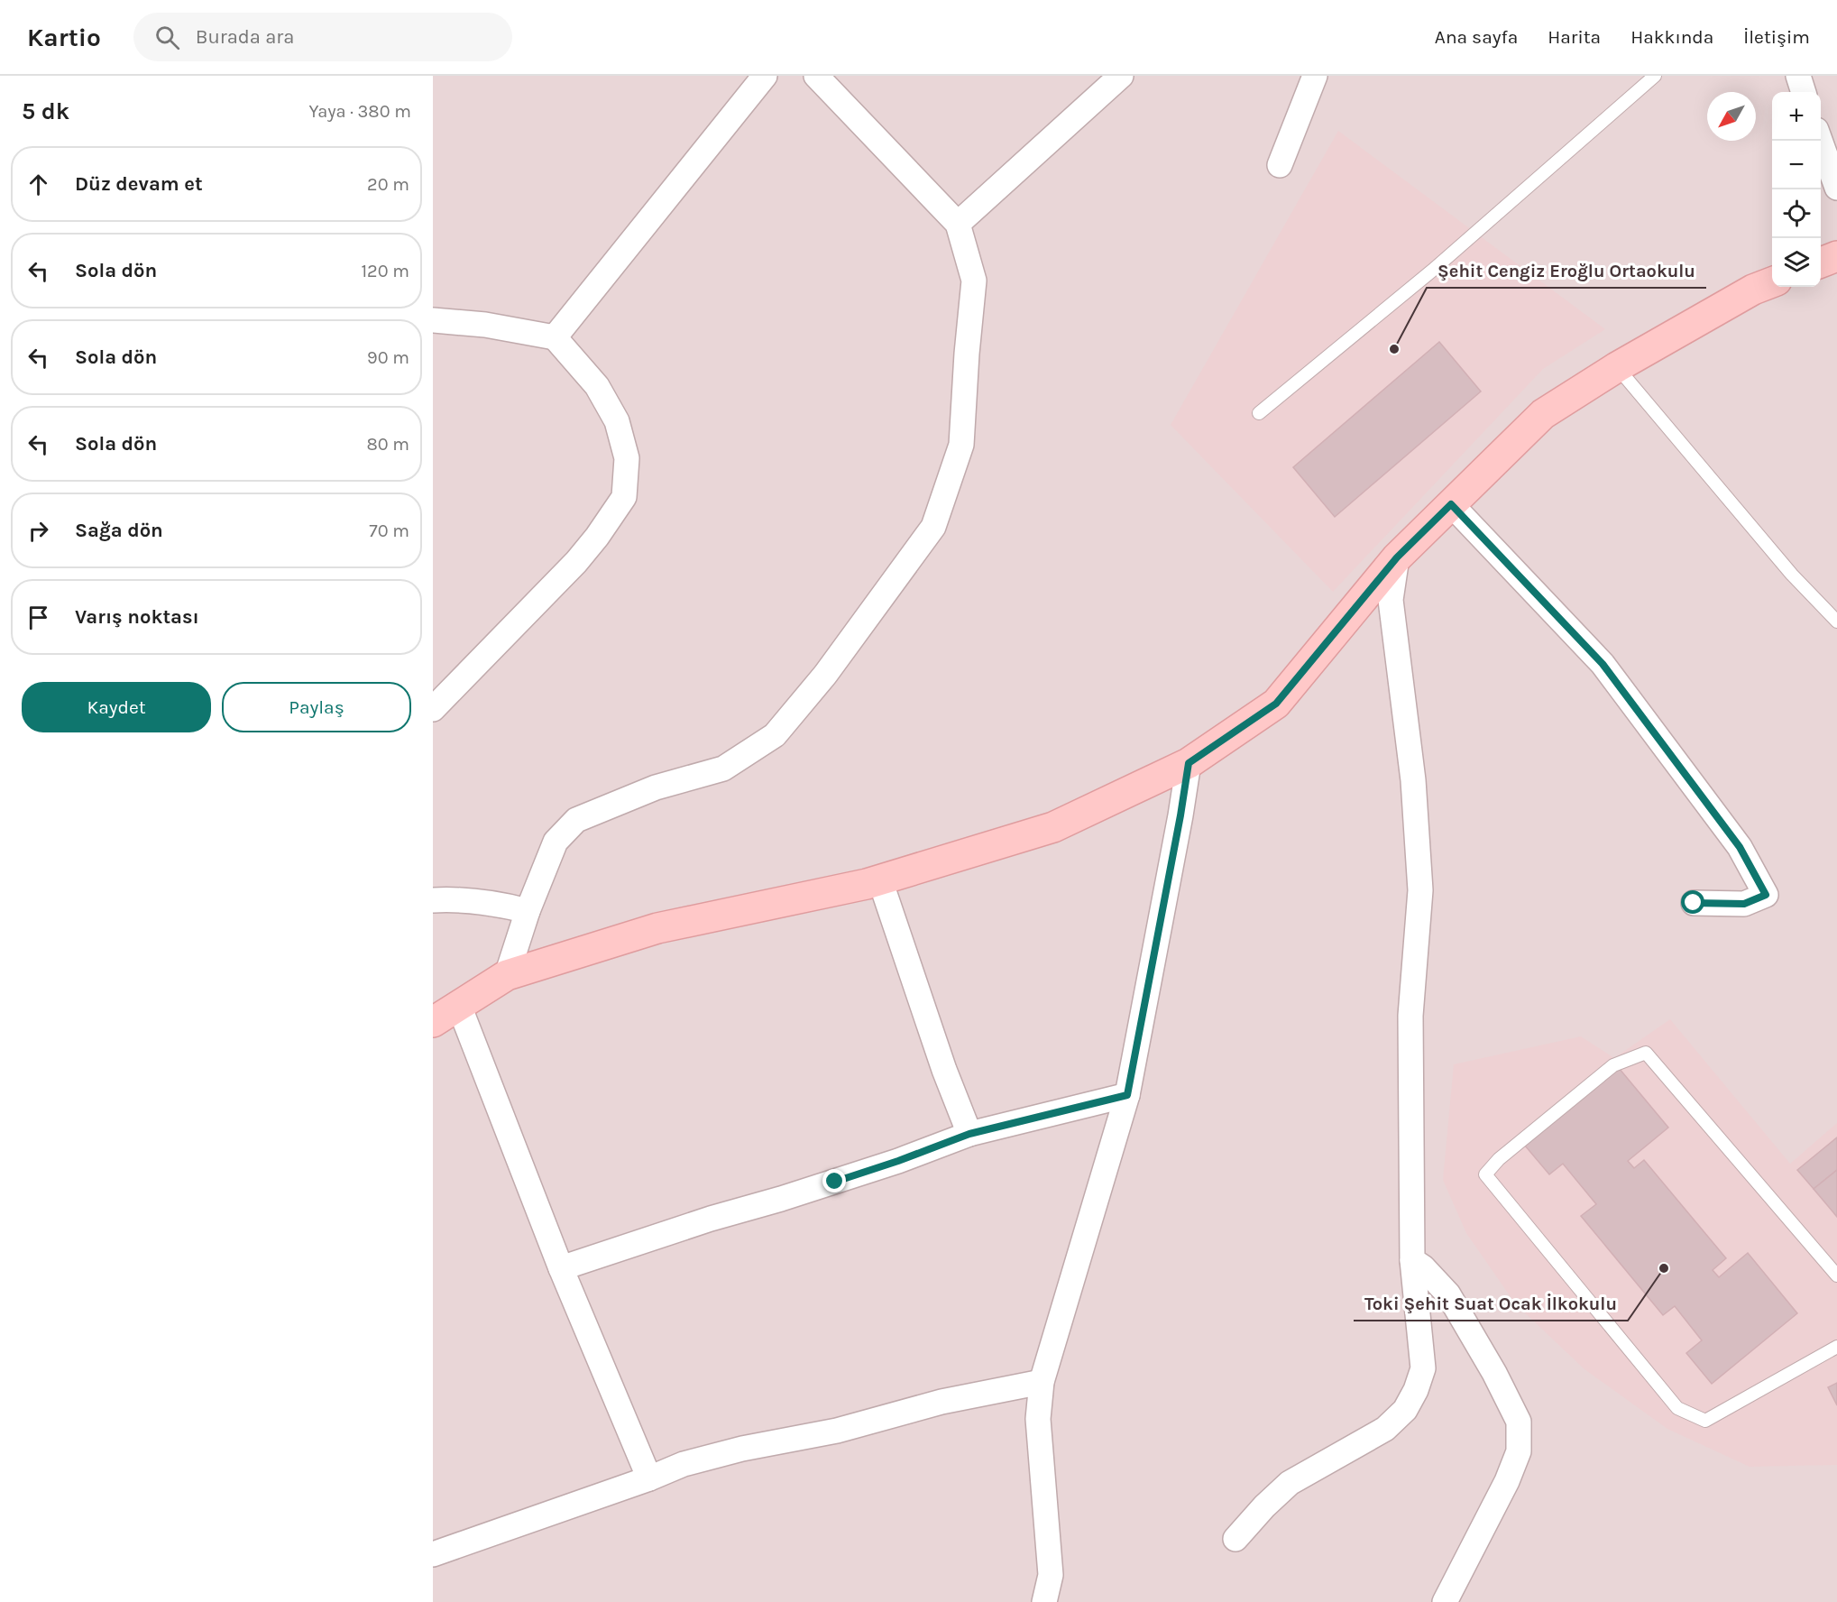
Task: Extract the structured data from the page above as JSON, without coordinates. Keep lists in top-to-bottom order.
{
  "places": ["Şehit Cengiz Eroğlu Ortaokulu", "Toki Şehit Suat Ocak İlkokulu"],
  "north": "bottom left",
  "page": {
    "header": "Kartio",
    "search": "Burada ara",
    "nav": [
      "Ana sayfa",
      "Harita",
      "Hakkında",
      "İletişim"
    ],
    "heading": ["5 dk", "Yaya · 380 m"],
    "map_buttons": ["+", "−"],
    "list": [
      ["Düz devam et", "20 m"],
      ["Sola dön", "120 m"],
      ["Sola dön", "90 m"],
      ["Sola dön", "80 m"],
      ["Sağa dön", "70 m"],
      "Varış noktası"
    ],
    "buttons": ["Kaydet", "Paylaş"]
  }
}
